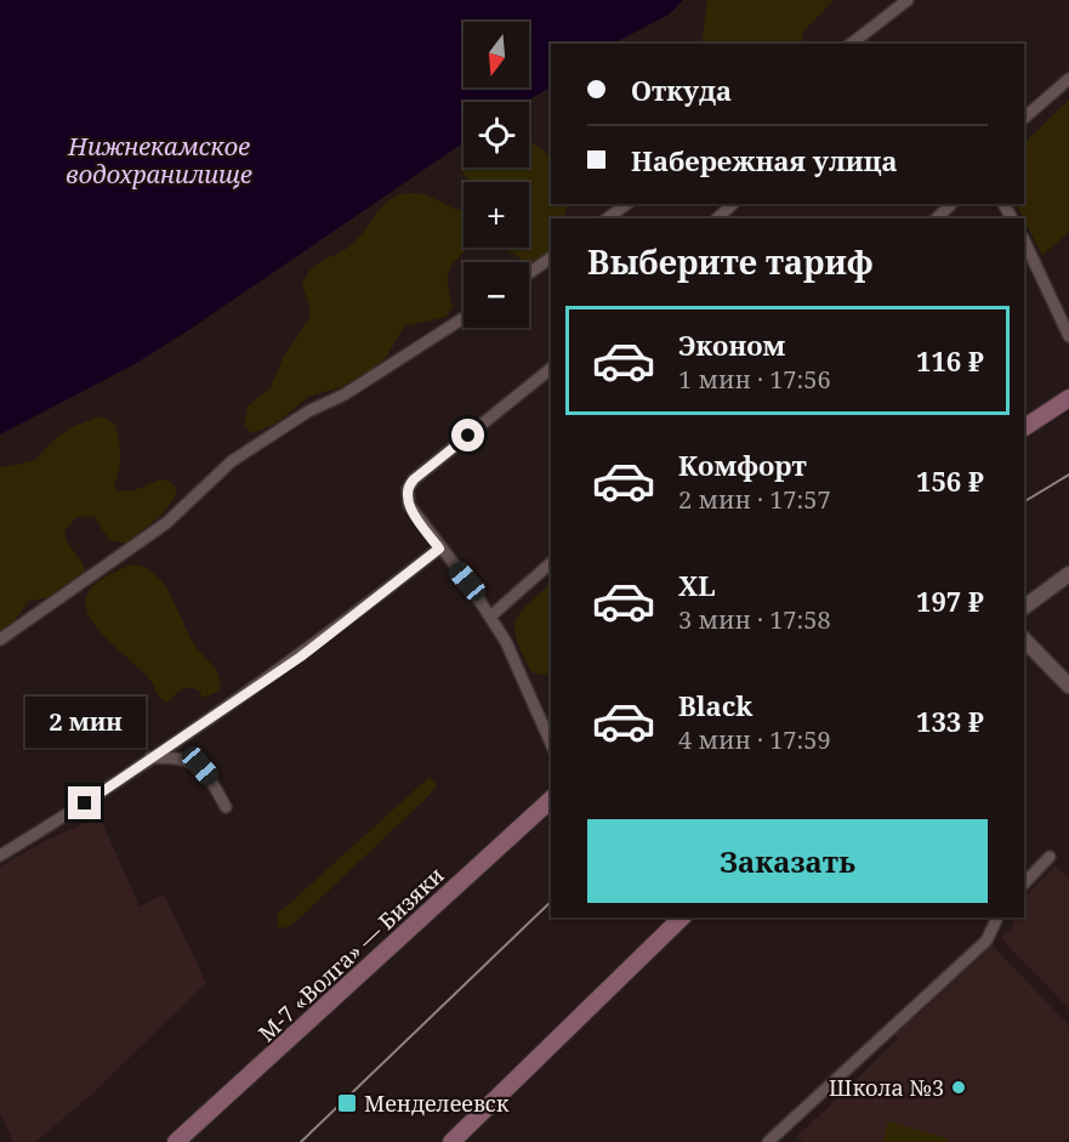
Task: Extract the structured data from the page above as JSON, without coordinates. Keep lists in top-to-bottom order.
{
  "streets": {
    "main road": ["М-7 «Волга» — Бизяки"]
  },
  "water": ["Нижнекамское водохранилище"],
  "places": {
    "other": ["Школа №3"],
    "transit": ["Менделеевск"]
  },
  "north": "bottom",
  "page": {
    "map_buttons": ["+", "−"],
    "banner": ["Откуда", "Набережная улица"],
    "heading": "Выберите тариф",
    "list": [
      {
        "name": "Эконом",
        "note": "1 мин · 17:56",
        "value": "116 ₽"
      },
      {
        "name": "Комфорт",
        "note": "2 мин · 17:57",
        "value": "156 ₽"
      },
      {
        "name": "XL",
        "note": "3 мин · 17:58",
        "value": "197 ₽"
      },
      {
        "name": "Black",
        "note": "4 мин · 17:59",
        "value": "133 ₽"
      }
    ],
    "bubble": "2 мин",
    "buttons": "Заказать"
  }
}
